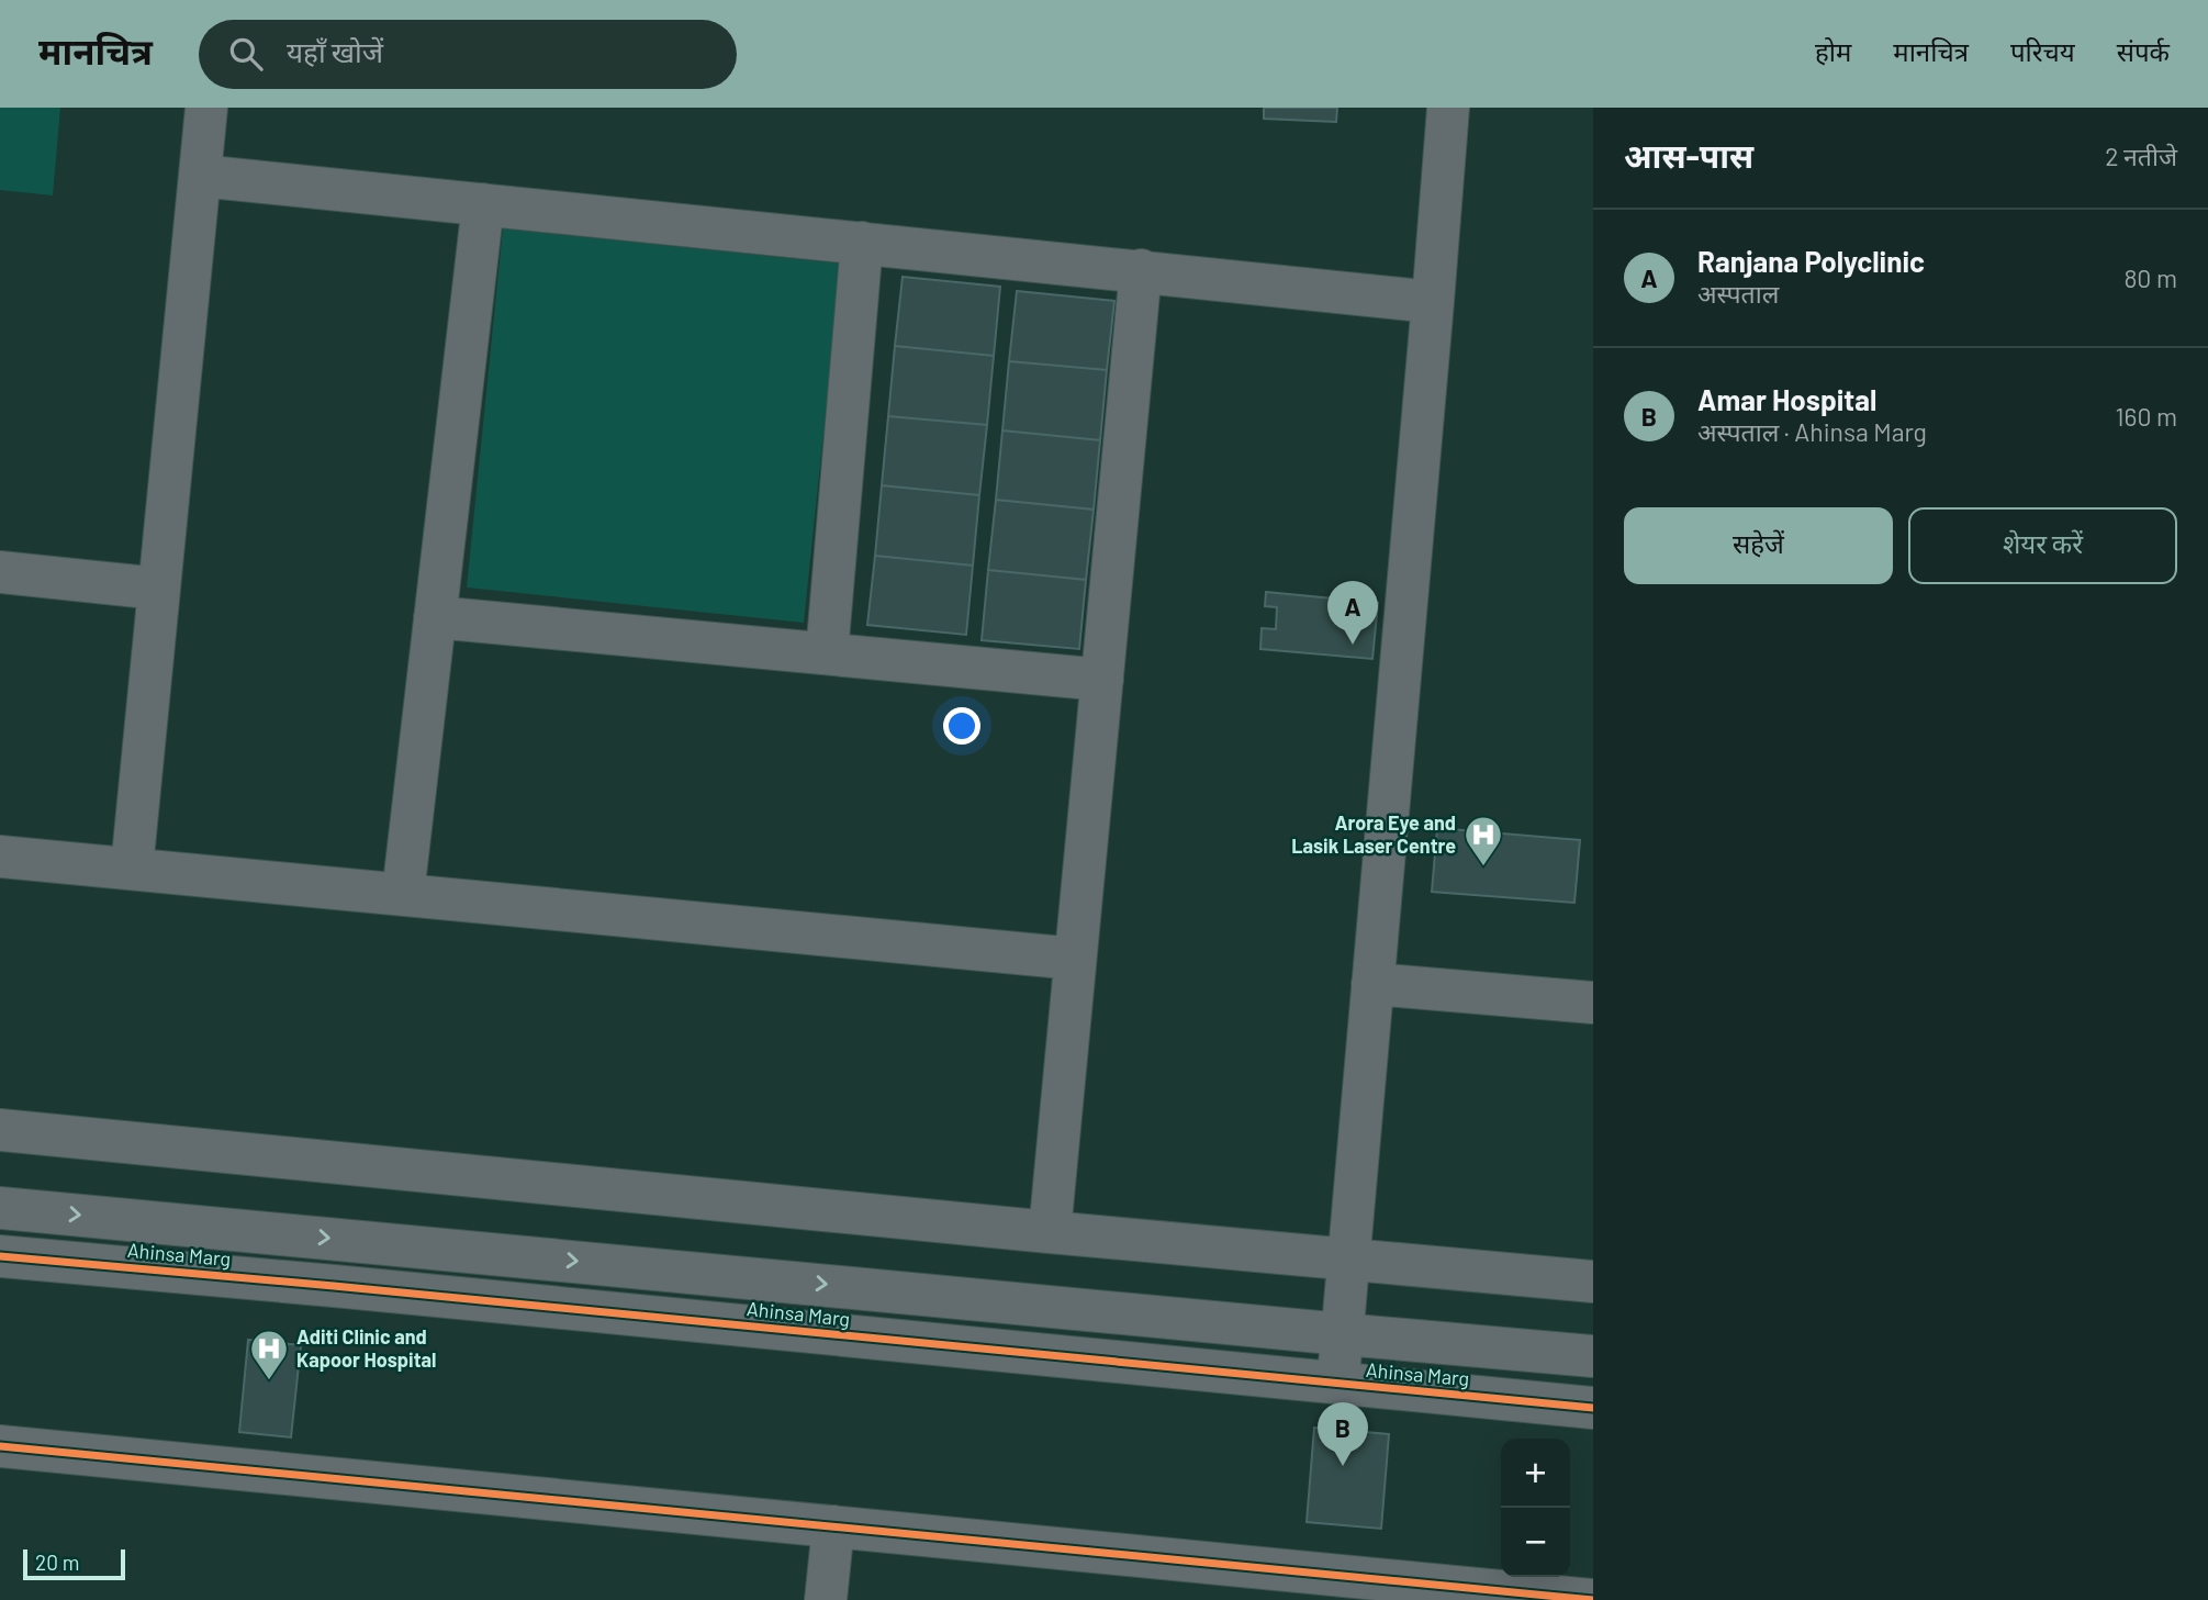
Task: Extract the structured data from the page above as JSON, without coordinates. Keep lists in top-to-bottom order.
{
  "streets": {
    "street": ["Ahinsa Marg"]
  },
  "places": {
    "hospital": ["Arora Eye and Lasik Laser Centre", "Aditi Clinic and Kapoor Hospital"]
  },
  "scale_bar": "20 m",
  "page": {
    "header": "मानचित्र",
    "search": "यहाँ खोजें",
    "nav": [
      "होम",
      "मानचित्र",
      "परिचय",
      "संपर्क"
    ],
    "heading": ["आस-पास", "2 नतीजे"],
    "list": [
      {
        "mark": "A",
        "name": "Ranjana Polyclinic",
        "note": "अस्पताल",
        "value": "80 m"
      },
      {
        "mark": "B",
        "name": "Amar Hospital",
        "note": "अस्पताल · Ahinsa Marg",
        "value": "160 m"
      }
    ],
    "buttons": ["सहेजें", "शेयर करें"],
    "pins": ["A", "B"],
    "map_buttons": ["+", "−"],
    "scale": "20 m"
  }
}
